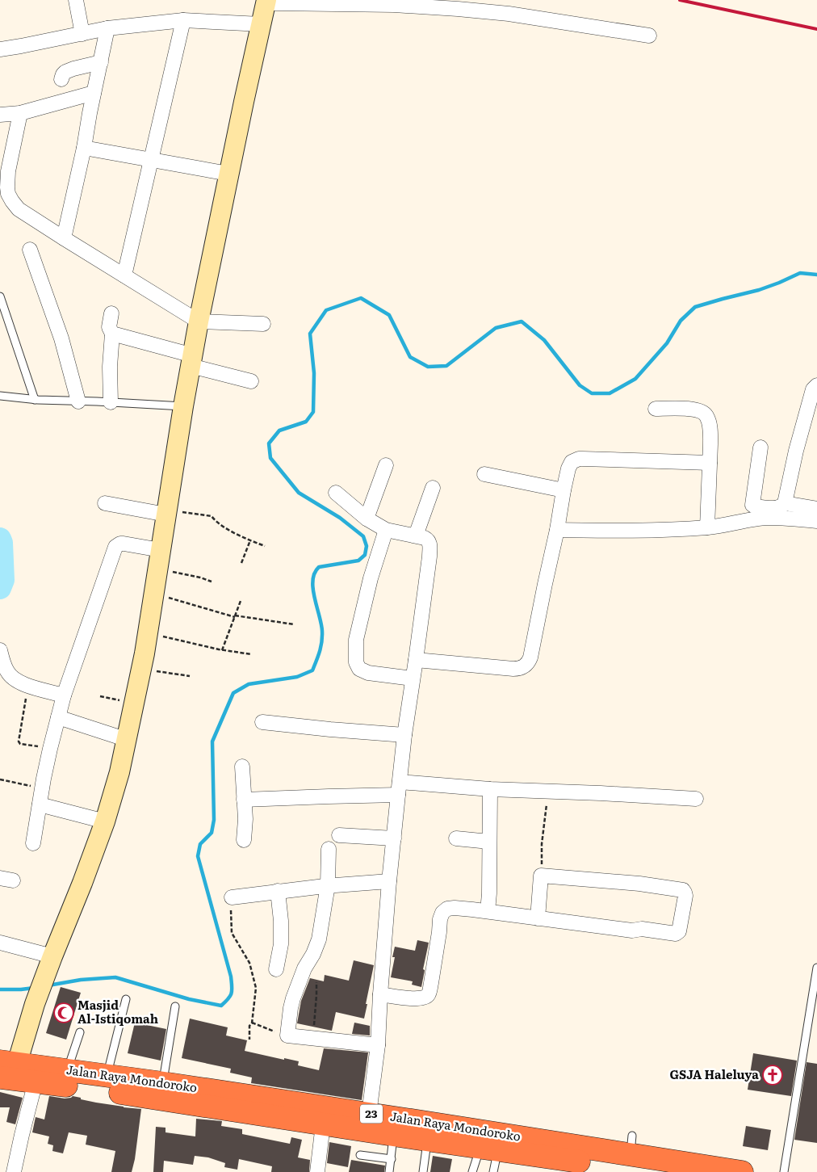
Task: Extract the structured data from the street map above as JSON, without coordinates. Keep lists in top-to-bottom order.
{
  "streets": {
    "highway": ["Jalan Raya Mondoroko", "23"]
  },
  "places": {
    "mosque": ["Masjid Al-Istiqomah"],
    "church": ["GSJA Haleluya"]
  }
}
